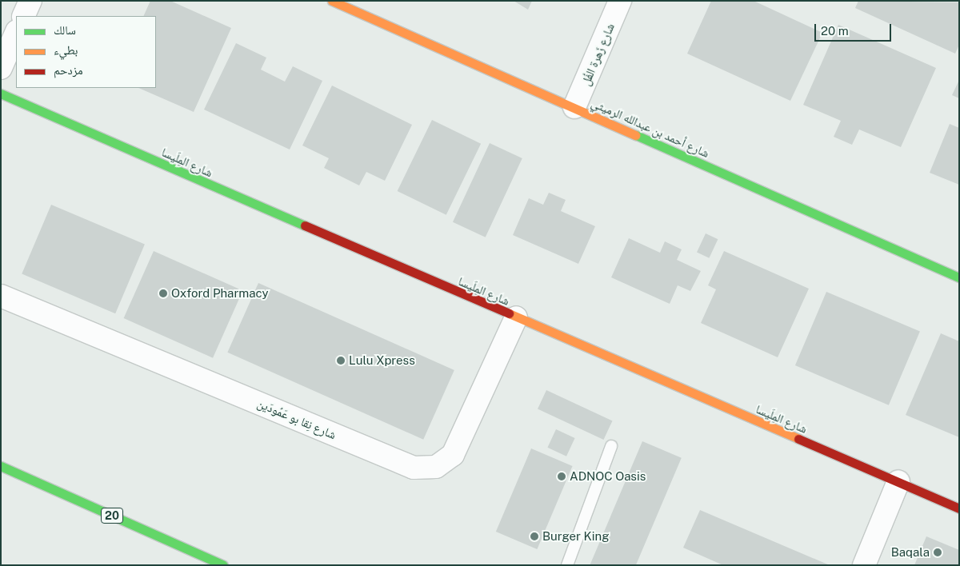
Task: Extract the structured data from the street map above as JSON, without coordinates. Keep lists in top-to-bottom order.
{
  "streets": {
    "street": [
      "شارع زَهرة الفُل",
      "شارع أحمد بن عبدالله الرميثي",
      "شارع المِلَيسا",
      "شارع نِقا بو عَمُودَين",
      "20"
    ]
  },
  "crossings": [
    ["شارع زَهرة الفُل", "شارع أحمد بن عبدالله الرميثي"],
    ["شارع المِلَيسا", "شارع نِقا بو عَمُودَين"]
  ],
  "places": [
    "Oxford Pharmacy",
    "Lulu Xpress",
    "ADNOC Oasis",
    "Burger King",
    "Baqala"
  ],
  "legend": ["سالك", "بطيء", "مزدحم"],
  "scale_bar": "20 m"
}
